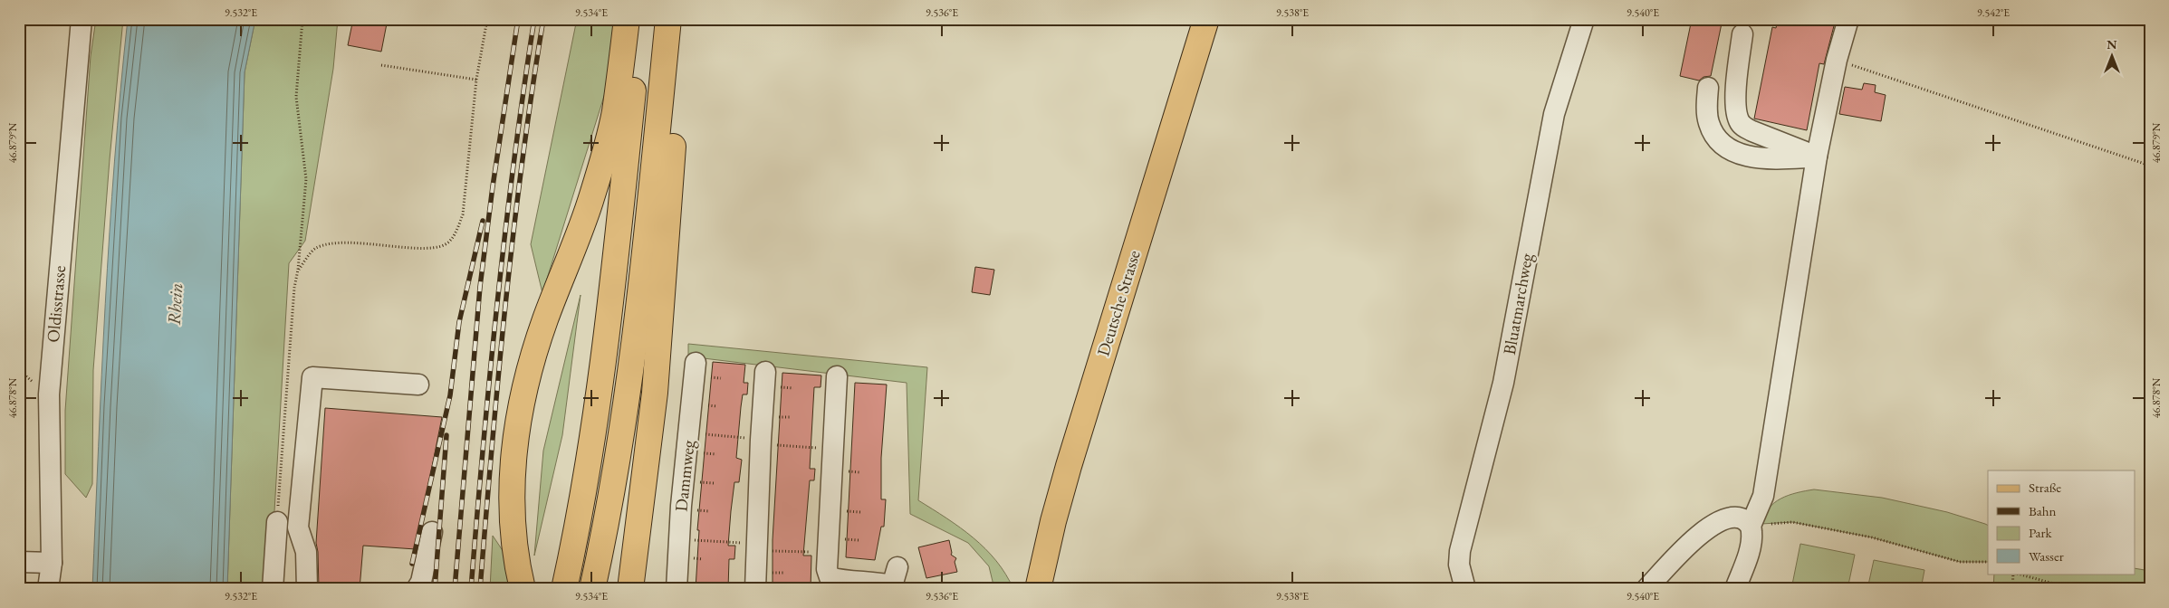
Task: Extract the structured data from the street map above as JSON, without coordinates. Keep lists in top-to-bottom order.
{
  "streets": {
    "main road": ["Deutsche Strasse"],
    "street": ["Oldisstrasse", "Bluatmarchweg", "Dammweg"]
  },
  "water": ["Rhein"],
  "legend": [
    "Straße",
    "Bahn",
    "Park",
    "Wasser"
  ],
  "north": "top",
  "coordinates": [
    "9.532°E",
    "9.534°E",
    "9.536°E",
    "9.538°E",
    "9.540°E",
    "9.542°E",
    "46.879°N",
    "46.878°N"
  ]
}
